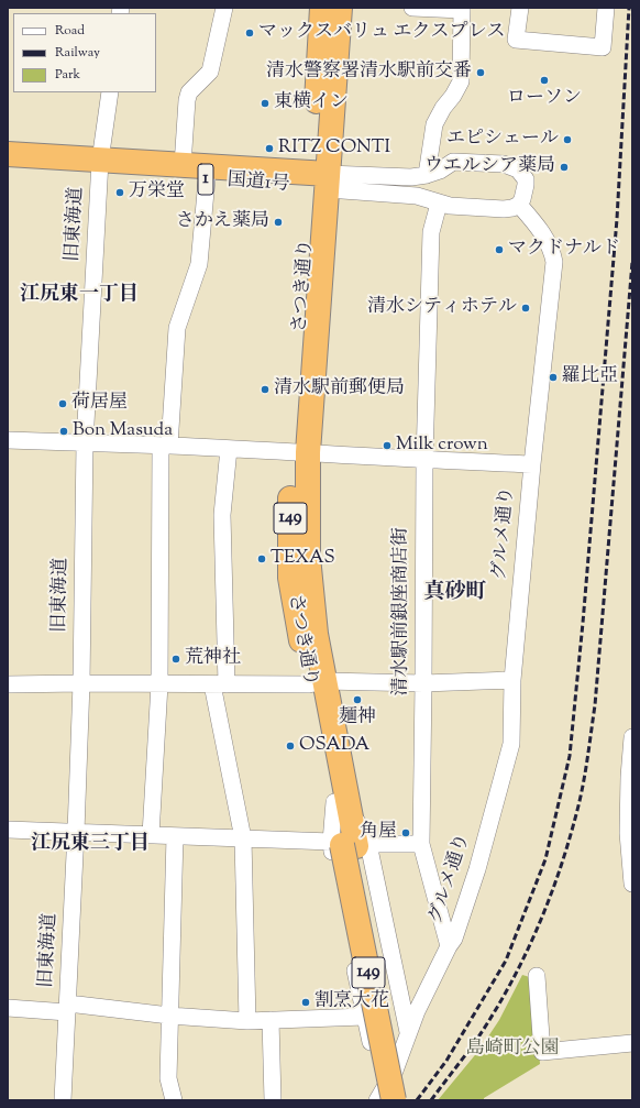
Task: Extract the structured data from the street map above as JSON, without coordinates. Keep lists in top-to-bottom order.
{
  "streets": {
    "highway": [
      "1",
      "国道1号",
      "さつき通り",
      "149"
    ],
    "street": ["旧東海道", "グルメ通り", "清水駅前銀座商店街"]
  },
  "crossings": [
    ["国道1号", "旧東海道"],
    ["国道1号", "さつき通り"],
    ["グルメ通り", "清水駅前銀座商店街"]
  ],
  "districts": ["江尻東一丁目", "真砂町", "江尻東三丁目"],
  "parks": ["島崎町公園"],
  "places": [
    "マックスバリュ エクスプレス",
    "清水警察署清水駅前交番",
    "ローソン",
    "東横イン",
    "エピシェール",
    "RITZ CONTI",
    "ウエルシア薬局",
    "万栄堂",
    "さかえ薬局",
    "マクドナルド",
    "清水シティホテル",
    "羅比亞",
    "清水駅前郵便局",
    "荷居屋",
    "Bon Masuda",
    "Milk crown",
    "TEXAS",
    "荒神社",
    "麺神",
    "OSADA",
    "角屋",
    "割烹大花"
  ],
  "legend": ["Road", "Railway", "Park"]
}
